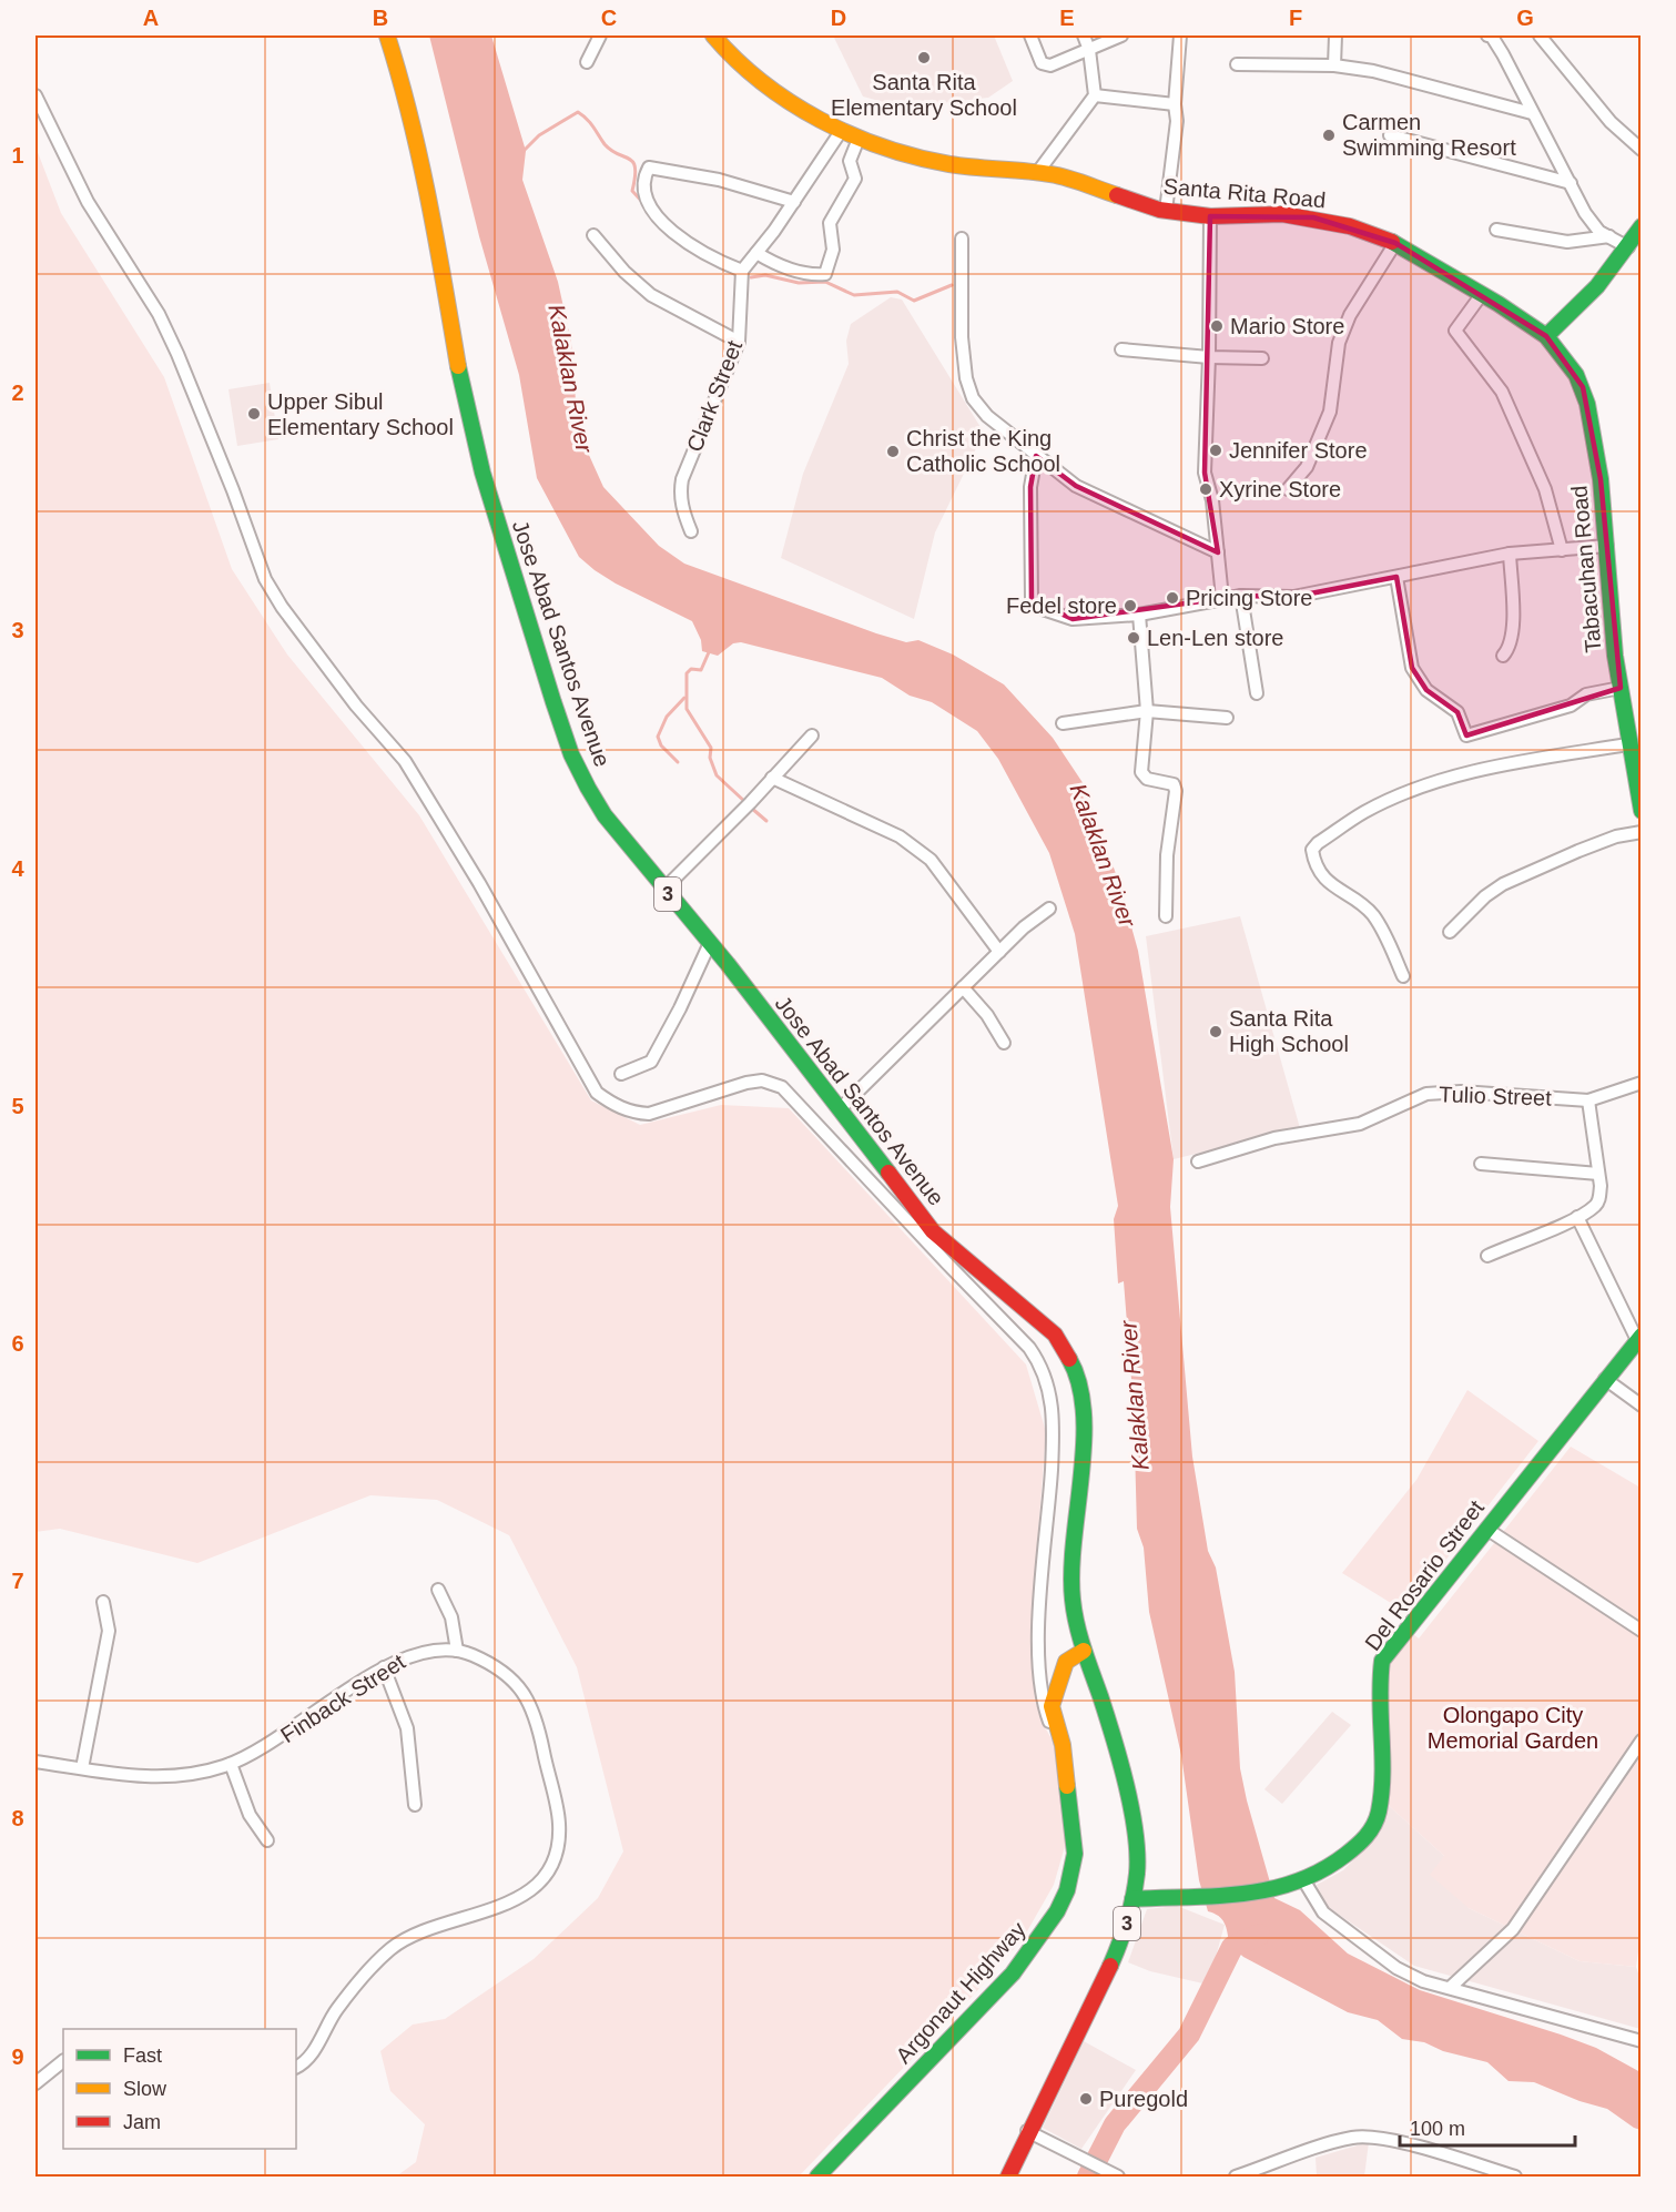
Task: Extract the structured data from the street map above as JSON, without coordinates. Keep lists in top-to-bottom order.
{
  "streets": {
    "main road": [
      "Santa Rita Road",
      "Tabacuhan Road",
      "Jose Abad Santos Avenue",
      "3",
      "Del Rosario Street",
      "Argonaut Highway"
    ],
    "street": ["Clark Street", "Tulio Street", "Finback Street"]
  },
  "crossings": [
    ["Santa Rita Road", "Tabacuhan Road"],
    ["Jose Abad Santos Avenue", "Del Rosario Street"],
    ["Jose Abad Santos Avenue", "Argonaut Highway"]
  ],
  "water": ["Kalaklan River"],
  "parks": ["Olongapo City Memorial Garden"],
  "places": [
    "Santa Rita Elementary School",
    "Carmen Swimming Resort",
    "Mario Store",
    "Upper Sibul Elementary School",
    "Jennifer Store",
    "Christ the King Catholic School",
    "Xyrine Store",
    "Pricing Store",
    "Fedel store",
    "Len-Len store",
    "Santa Rita High School",
    "Puregold"
  ],
  "legend": ["Fast", "Slow", "Jam"],
  "scale_bar": "100 m",
  "grid": {
    "columns": [
      "A",
      "B",
      "C",
      "D",
      "E",
      "F",
      "G"
    ],
    "rows": [
      "1",
      "2",
      "3",
      "4",
      "5",
      "6",
      "7",
      "8",
      "9"
    ]
  }
}
